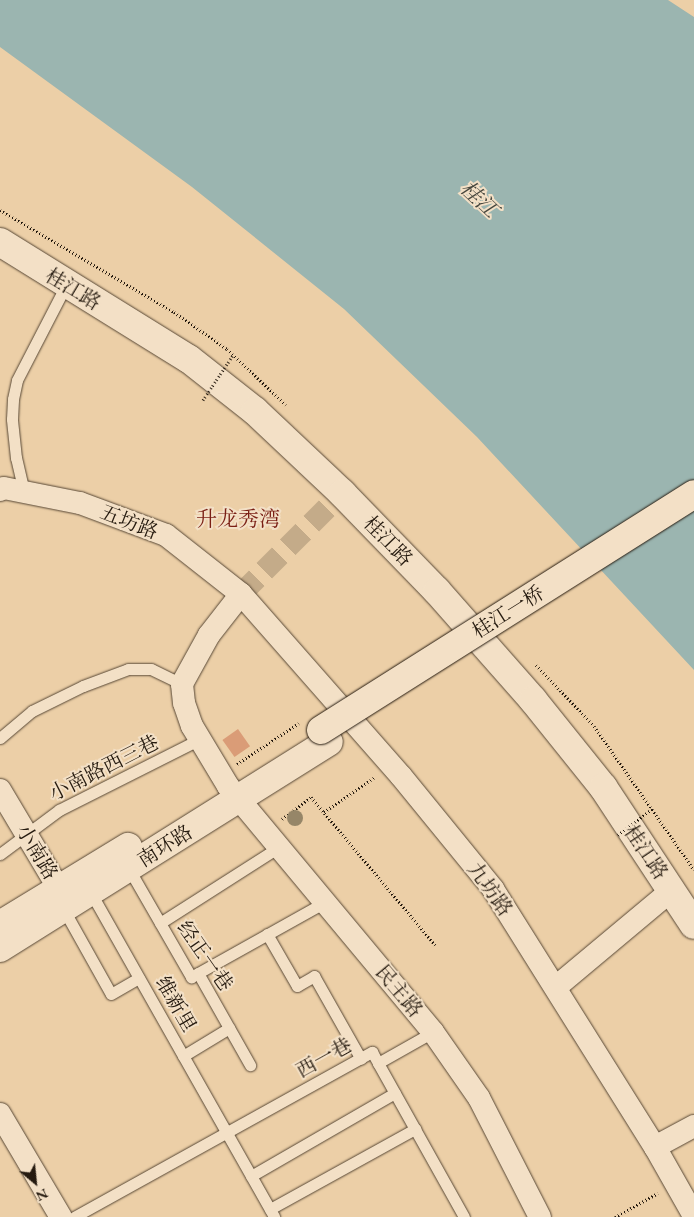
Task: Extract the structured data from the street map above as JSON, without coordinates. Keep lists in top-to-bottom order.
{
  "streets": {
    "main road": ["桂江路", "桂江一桥", "南环路"],
    "street": [
      "五坊路",
      "小南路",
      "九坊路",
      "民主路"
    ],
    "lane": [
      "小南路西三巷",
      "经正一巷",
      "维新里",
      "西一巷"
    ]
  },
  "crossings": [
    ["五坊路", "九坊路"],
    ["桂江一桥", "南环路"],
    ["小南路西三巷", "小南路"],
    ["小南路西三巷", "民主路"],
    ["南环路", "小南路"],
    ["南环路", "经正一巷"],
    ["南环路", "民主路"],
    ["南环路", "维新里"],
    ["民主路", "西一巷"],
    ["维新里", "西一巷"]
  ],
  "districts": ["升龙秀湾"],
  "water": ["桂江"],
  "north": "bottom right"
}
